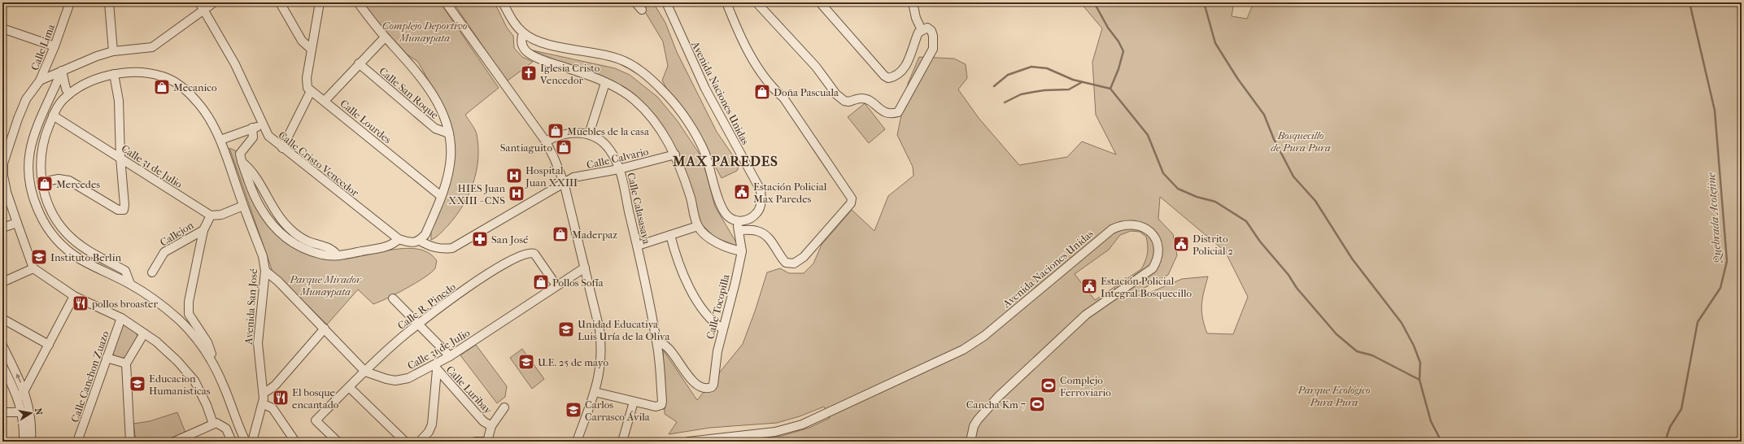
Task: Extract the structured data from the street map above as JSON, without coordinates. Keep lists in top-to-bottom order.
{
  "streets": {
    "street": [
      "Calle Lima",
      "Calle San Roque",
      "Avenida Naciones Unidas",
      "Calle Lourdes",
      "Calle Calvario",
      "Calle Cristo Vencedor",
      "Calle 31 de Julio",
      "Calle Calasasaya",
      "Callejon",
      "Calle R. Pinedo",
      "Avenida San José",
      "Calle Tocopilla",
      "Calle Canchon Zuazo",
      "Calle Luribay"
    ]
  },
  "crossings": [
    ["Avenida Naciones Unidas", "Calle Tocopilla"],
    ["Calle Calvario", "Calle Calasasaya"],
    ["Calle 31 de Julio", "Calle R. Pinedo"],
    ["Calle 31 de Julio", "Avenida San José"],
    ["Calle 31 de Julio", "Calle Luribay"],
    ["Calle Calasasaya", "Calle Tocopilla"],
    ["Calle R. Pinedo", "Calle Luribay"]
  ],
  "districts": ["MAX PAREDES"],
  "water": ["Quebrada Acotejine"],
  "parks": [
    "Complejo Deportivo Munaypata",
    "Bosquecillo de Pura Pura",
    "Parque Mirador Munaypata",
    "Parque Ecológico Pura Pura"
  ],
  "places": {
    "church": ["Iglesia Cristo Vencedor"],
    "shop": [
      "Mecanico",
      "Doña Pascuala",
      "Muebles de la casa",
      "Santiaguito",
      "Mercedes",
      "Maderpaz",
      "Pollos Sofía"
    ],
    "hospital": ["Hospital Juan XXIII", "HIES Juan XXIII - CNS"],
    "public building": ["Estación Policial Max Paredes", "Distrito Policial 2", "Estación Policial Integral Bosquecillo"],
    "pharmacy": ["San José"],
    "school or university": [
      "Instituto Berlin",
      "Unidad Educativa Luis Uría de la Oliva",
      "U.E. 25 de mayo",
      "Educacion Humanisticas",
      "Carlos Carrasco Ávila"
    ],
    "restaurant": ["pollos broaster", "El bosque encantado"],
    "sports": ["Complejo Ferroviario", "Cancha Km 7"]
  },
  "north": "right"
}
